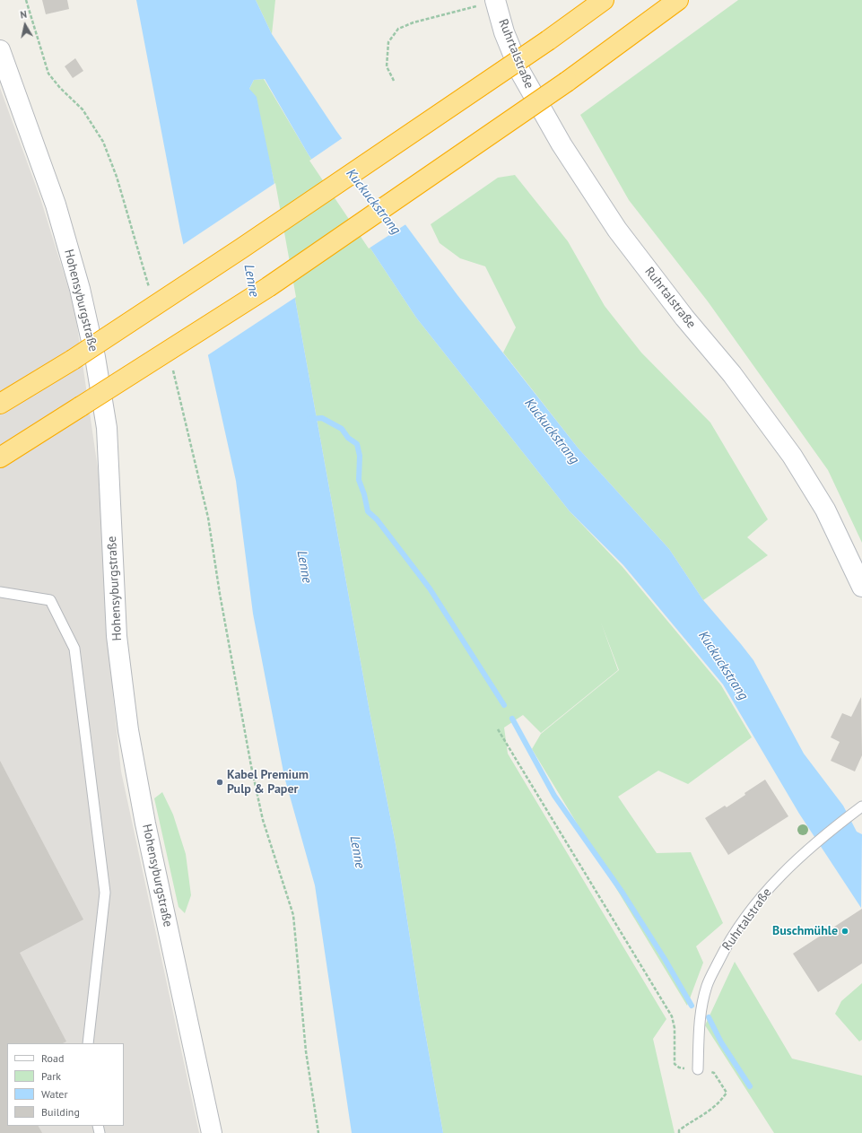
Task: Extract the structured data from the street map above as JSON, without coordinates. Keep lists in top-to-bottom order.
{
  "streets": {
    "street": ["Ruhrtalstraße", "Hohensyburgstraße"]
  },
  "water": ["Kuckuckstrang", "Lenne"],
  "places": ["Kabel Premium Pulp & Paper", "Buschmühle"],
  "legend": [
    "Road",
    "Park",
    "Water",
    "Building"
  ],
  "north": "top"
}
